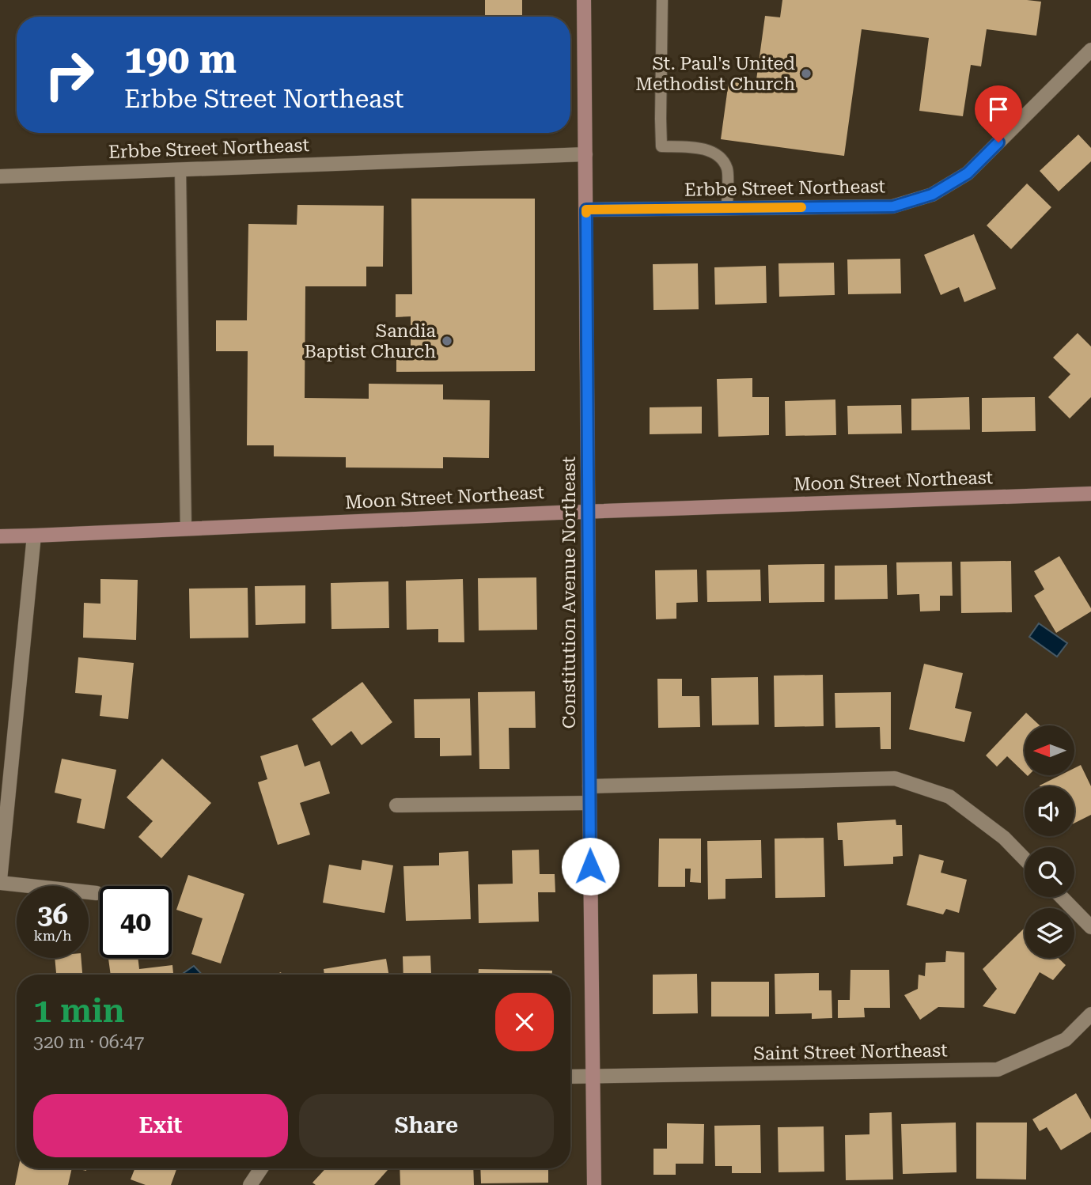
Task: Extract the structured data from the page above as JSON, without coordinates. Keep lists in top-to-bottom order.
{
  "streets": {
    "street": [
      "Erbbe Street Northeast",
      "Moon Street Northeast",
      "Constitution Avenue Northeast",
      "Saint Street Northeast"
    ]
  },
  "crossings": [
    ["Erbbe Street Northeast", "Constitution Avenue Northeast"],
    ["Moon Street Northeast", "Constitution Avenue Northeast"],
    ["Constitution Avenue Northeast", "Saint Street Northeast"]
  ],
  "places": ["St. Paul's United Methodist Church", "Sandia Baptist Church"],
  "north": "left",
  "page": {
    "turn": ["190 m", "Erbbe Street Northeast"],
    "speed": "36 km/h",
    "limit": "40",
    "heading": ["1 min", "320 m · 06:47"],
    "buttons": ["Exit", "Share"]
  }
}
